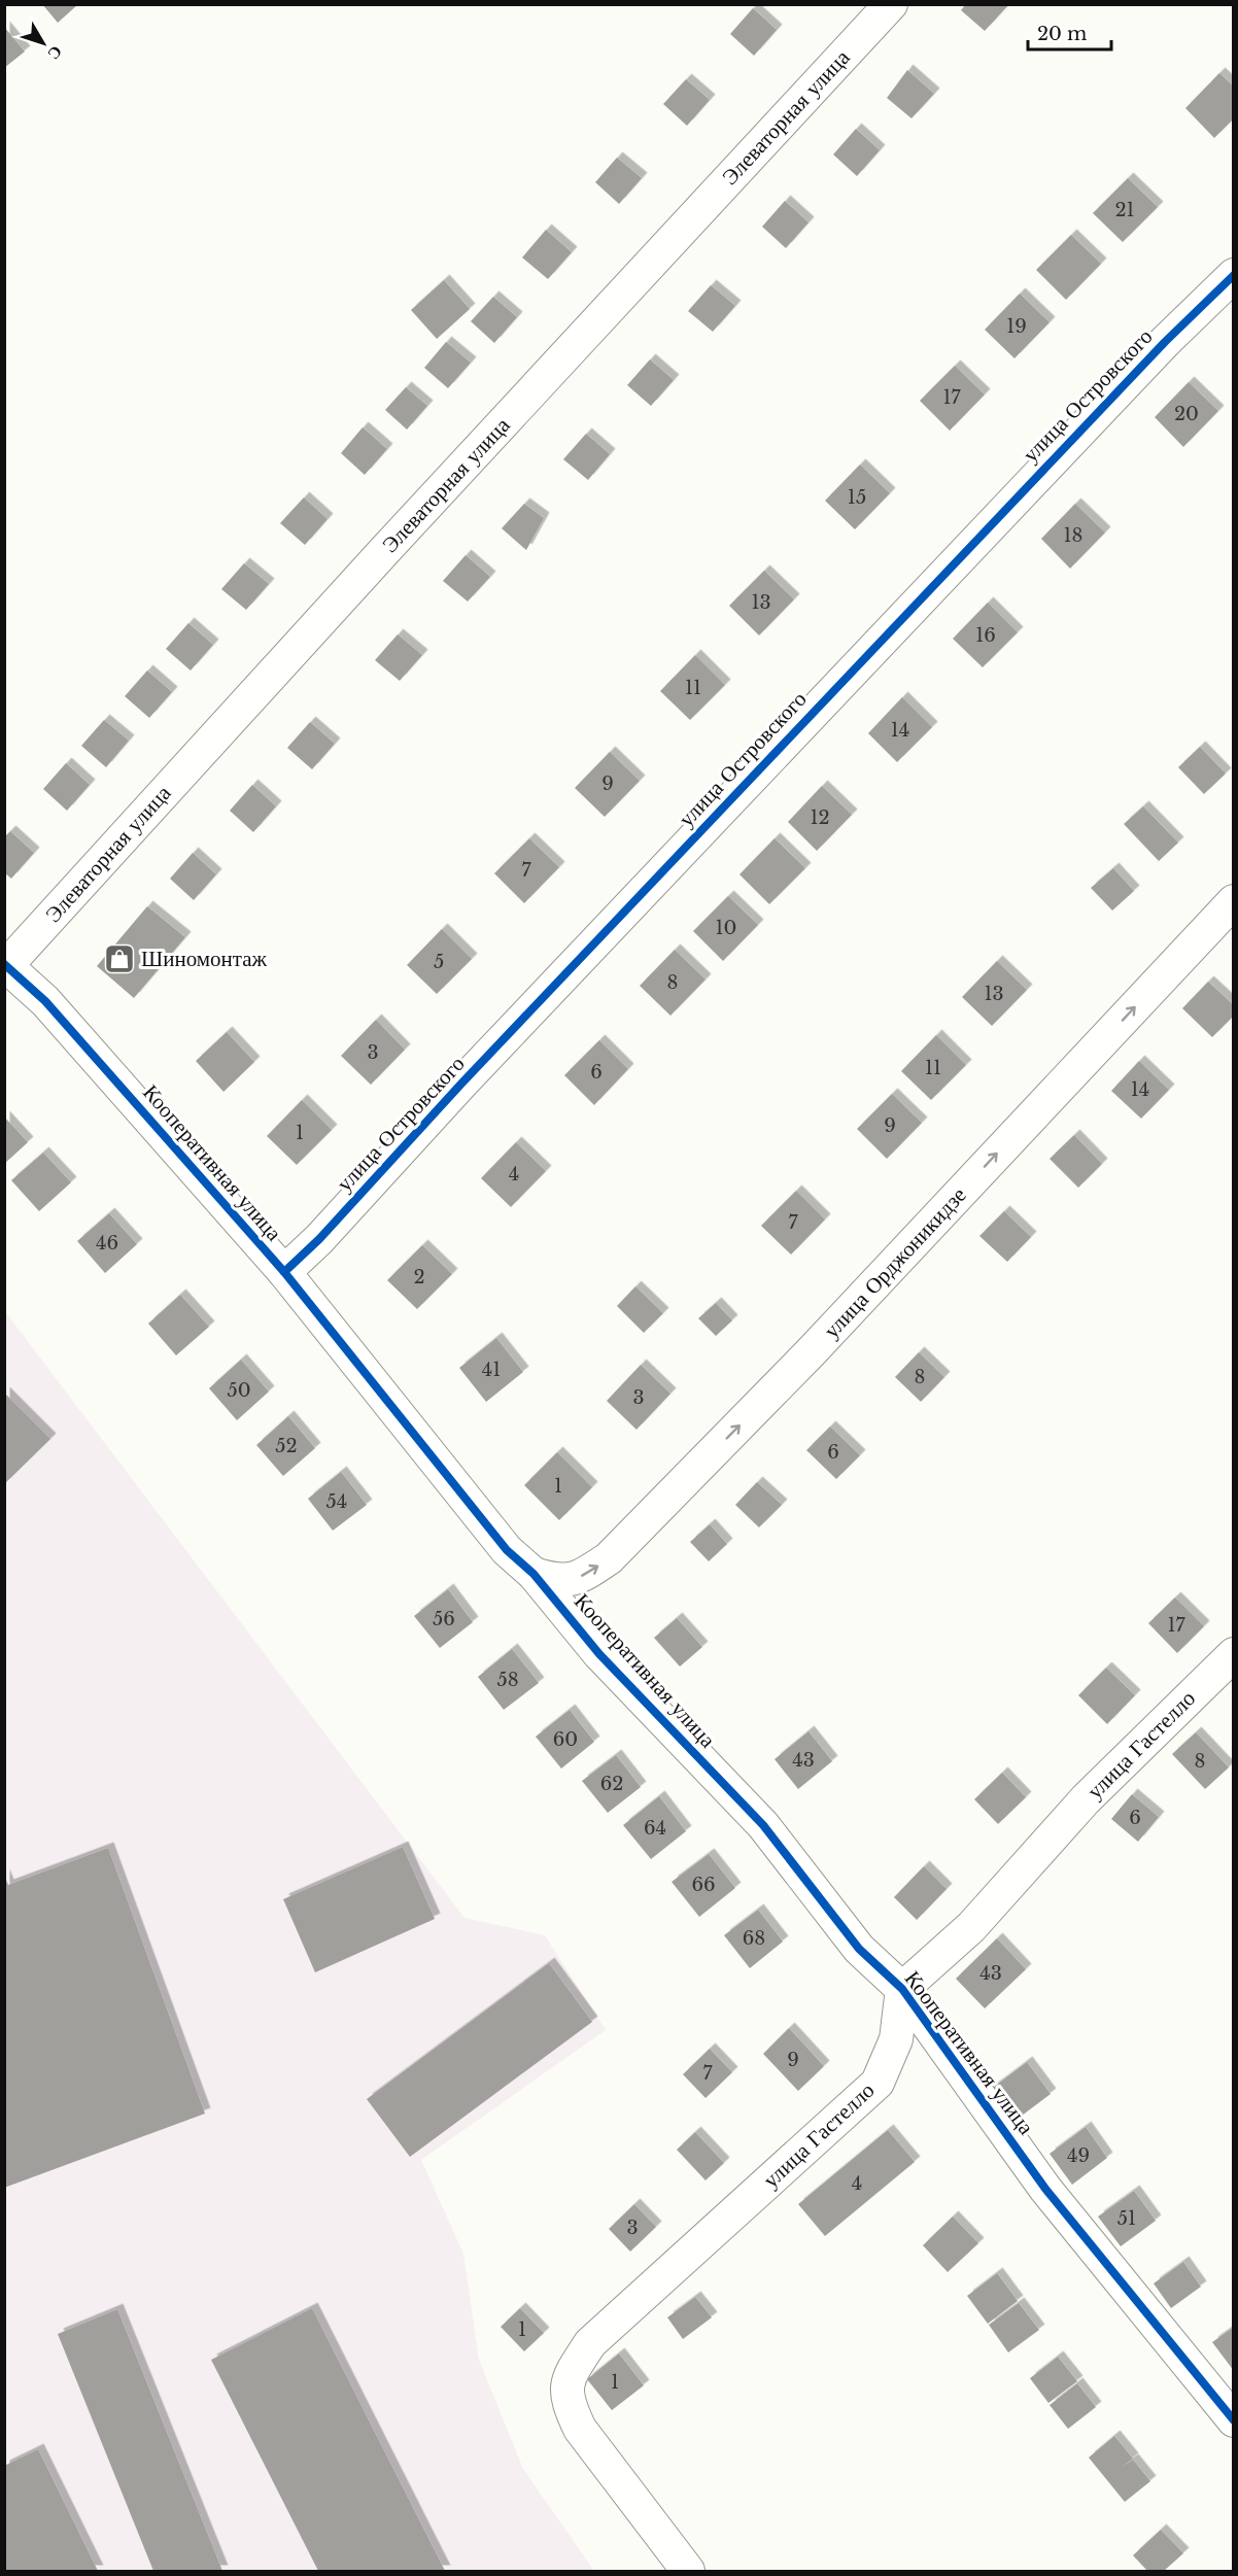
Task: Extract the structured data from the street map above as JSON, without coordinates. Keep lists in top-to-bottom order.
{
  "streets": {
    "street": [
      "Элеваторная улица",
      "улица Островского",
      "Кооперативная улица",
      "улица Орджоникидзе",
      "улица Гастелло"
    ]
  },
  "crossings": [
    ["Элеваторная улица", "Кооперативная улица"],
    ["улица Островского", "Кооперативная улица"],
    ["Кооперативная улица", "улица Орджоникидзе"],
    ["Кооперативная улица", "улица Гастелло"]
  ],
  "one_way": ["улица Орджоникидзе"],
  "places": {
    "shop": ["Шиномонтаж"]
  },
  "house_numbers": [
    "21",
    "19",
    "17",
    "20",
    "15",
    "18",
    "13",
    "16",
    "11",
    "14",
    "9",
    "12",
    "7",
    "10",
    "5",
    "8",
    "13",
    "3",
    "11",
    "6",
    "14",
    "9",
    "1",
    "4",
    "7",
    "46",
    "2",
    "41",
    "8",
    "50",
    "3",
    "52",
    "6",
    "1",
    "54",
    "56",
    "17",
    "58",
    "60",
    "43",
    "8",
    "62",
    "6",
    "64",
    "66",
    "68",
    "43",
    "9",
    "7",
    "49",
    "4",
    "51",
    "3",
    "1",
    "1"
  ],
  "scale_bar": "20 m",
  "north": "bottom right"
}
